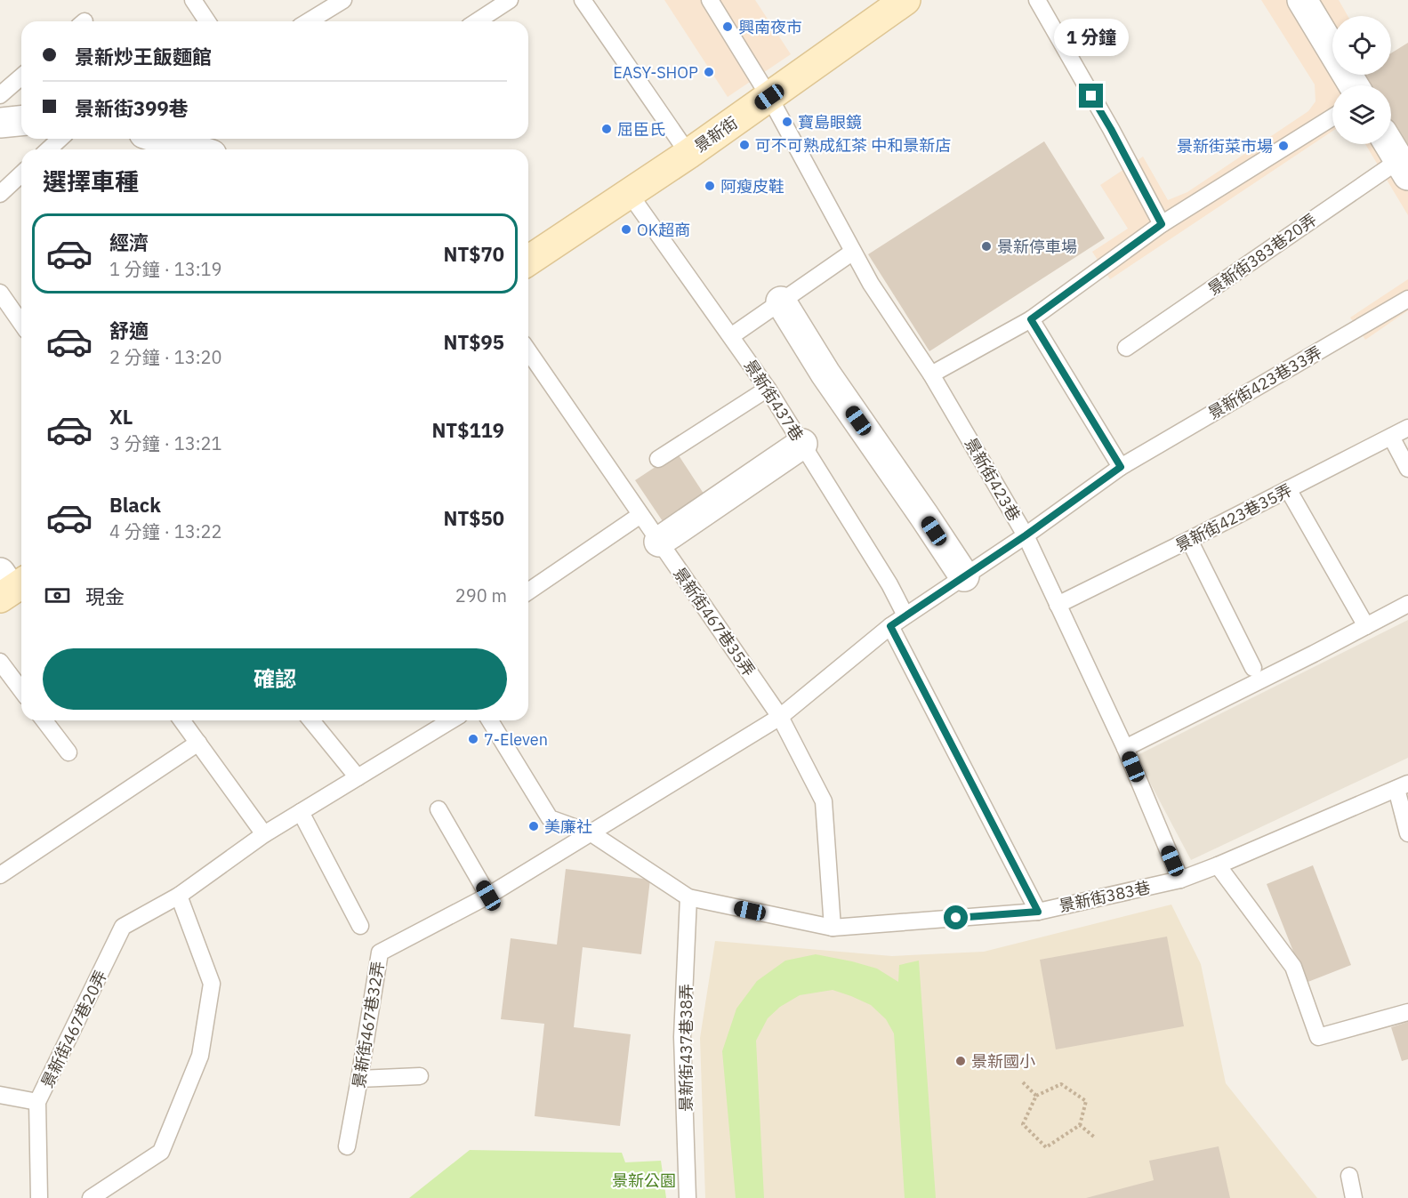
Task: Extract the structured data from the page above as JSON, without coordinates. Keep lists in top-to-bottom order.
{
  "streets": {
    "main road": ["景新街"],
    "lane": [
      "景新街383巷20弄",
      "景新街423巷33弄",
      "景新街437巷",
      "景新街423巷",
      "景新街423巷35弄",
      "景新街467巷35弄",
      "景新街383巷",
      "景新街467巷32弄",
      "景新街467巷20弄",
      "景新街437巷38弄"
    ]
  },
  "crossings": [
    ["景新街", "景新街437巷"],
    ["景新街", "景新街423巷"],
    ["景新街423巷33弄", "景新街437巷"],
    ["景新街423巷33弄", "景新街423巷"],
    ["景新街423巷33弄", "景新街467巷32弄"],
    ["景新街423巷", "景新街423巷35弄"],
    ["景新街423巷", "景新街383巷"],
    ["景新街467巷35弄", "景新街383巷"],
    ["景新街467巷35弄", "景新街467巷32弄"],
    ["景新街383巷", "景新街437巷38弄"]
  ],
  "parks": ["景新公園"],
  "places": [
    "興南夜市",
    "EASY-SHOP",
    "寶島眼鏡",
    "屈臣氏",
    "可不可熟成紅茶 中和景新店",
    "景新街菜市場",
    "阿瘦皮鞋",
    "OK超商",
    "景新停車場",
    "7-Eleven",
    "美廉社",
    "景新國小"
  ],
  "page": {
    "bubble": "1 分鐘",
    "banner": ["景新炒王飯麵館", "景新街399巷"],
    "heading": "選擇車種",
    "list": [
      {
        "name": "經濟",
        "note": "1 分鐘 · 13:19",
        "value": "NT$70"
      },
      {
        "name": "舒適",
        "note": "2 分鐘 · 13:20",
        "value": "NT$95"
      },
      {
        "name": "XL",
        "note": "3 分鐘 · 13:21",
        "value": "NT$119"
      },
      {
        "name": "Black",
        "note": "4 分鐘 · 13:22",
        "value": "NT$50"
      }
    ],
    "pay": ["現金", "290 m"],
    "buttons": "確認"
  }
}
